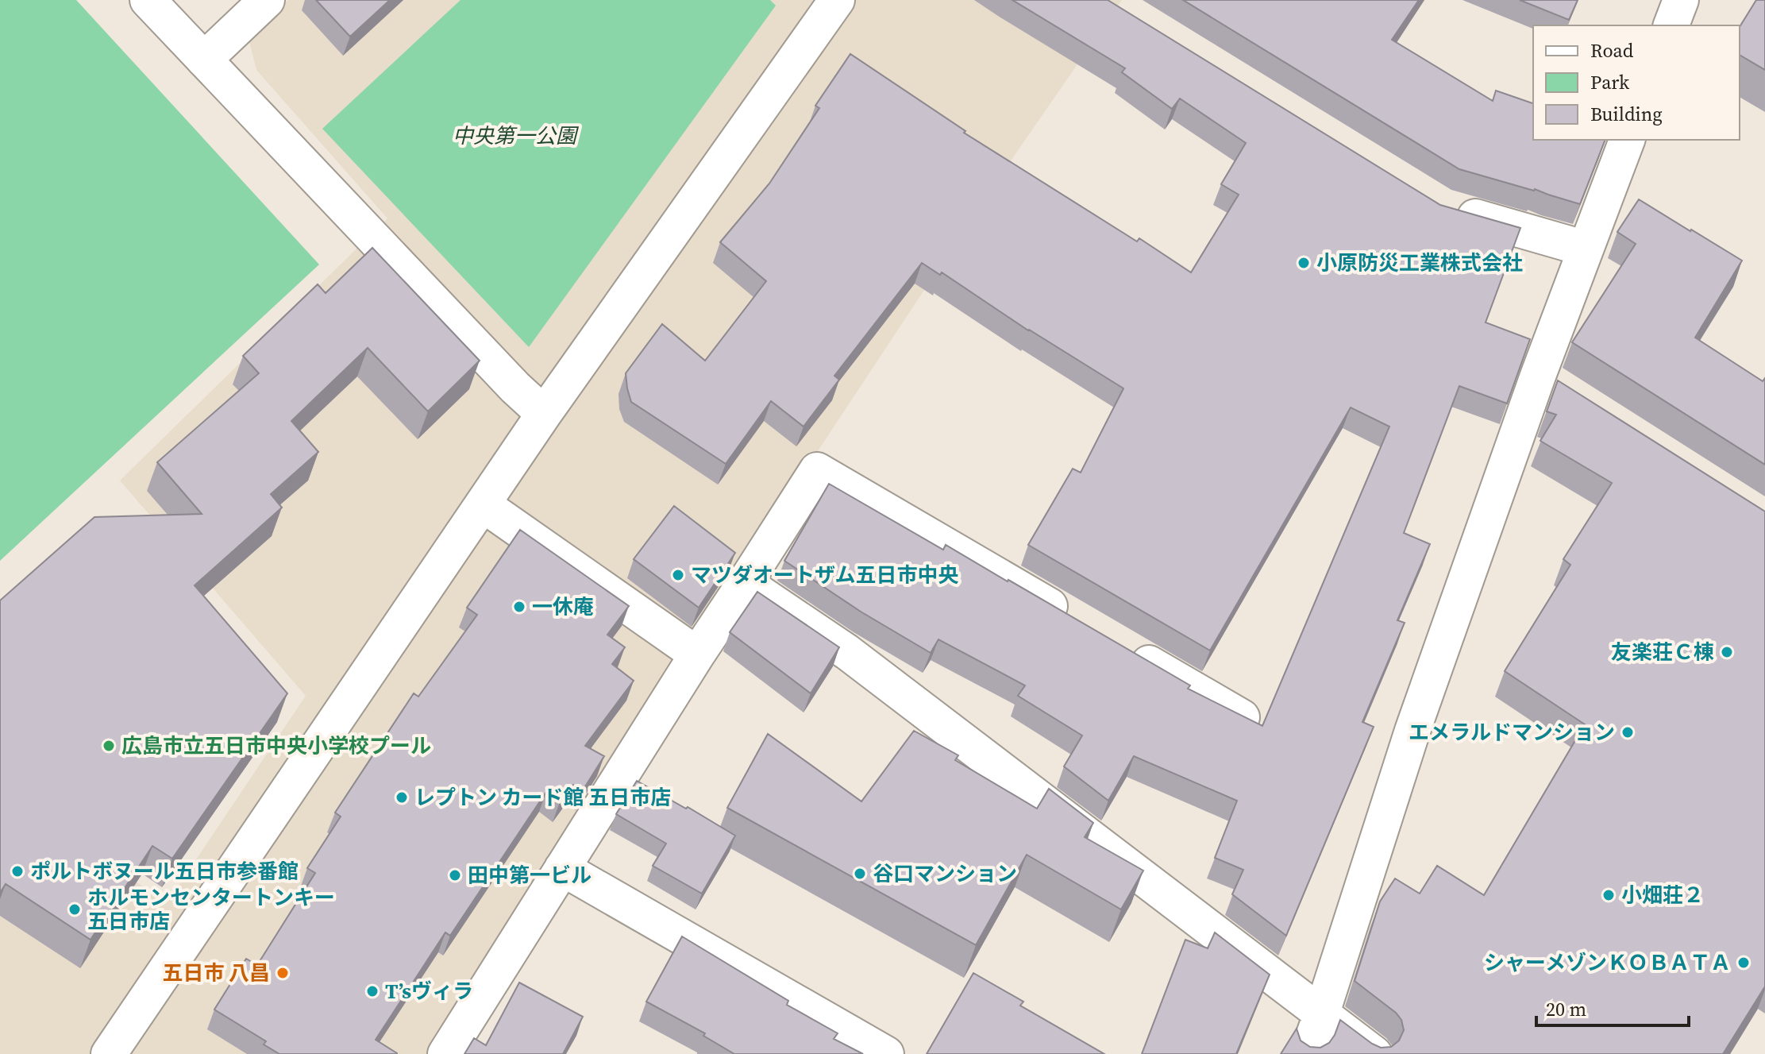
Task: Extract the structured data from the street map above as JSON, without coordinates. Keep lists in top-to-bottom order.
{
  "parks": ["中央第一公園"],
  "places": [
    "小原防災工業株式会社",
    "マツダオートザム五日市中央",
    "一休庵",
    "友楽荘Ｃ棟",
    "エメラルドマンション",
    "広島市立五日市中央小学校プール",
    "レプトン カード館 五日市店",
    "ポルトボヌール五日市参番館",
    "谷口マンション",
    "田中第一ビル",
    "小畑荘２",
    "ホルモンセンタートンキー 五日市店",
    "シャーメゾンＫＯＢＡＴＡ",
    "五日市 八昌",
    "T’sヴィラ"
  ],
  "legend": ["Road", "Park", "Building"],
  "scale_bar": "20 m"
}
